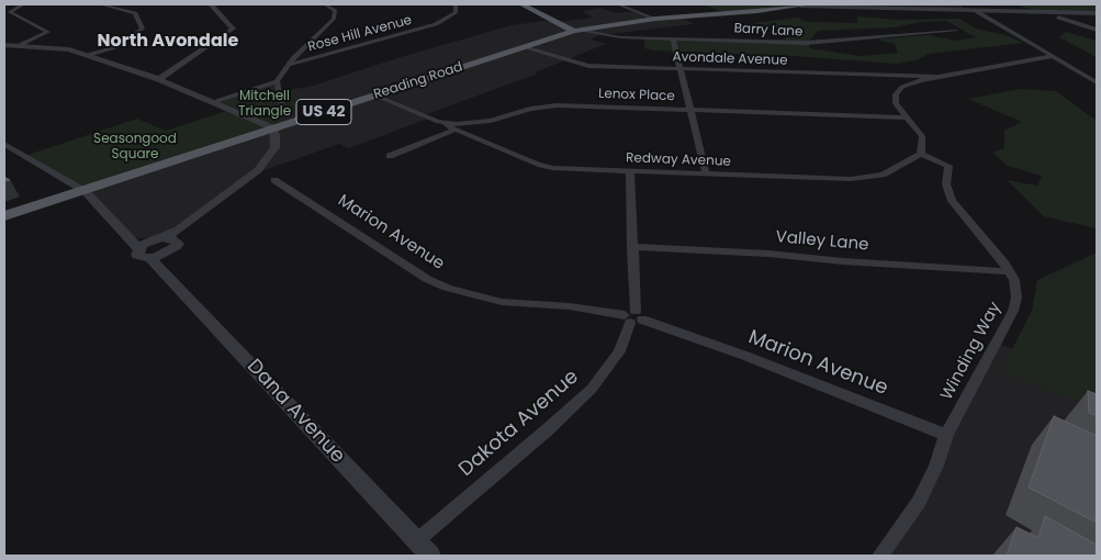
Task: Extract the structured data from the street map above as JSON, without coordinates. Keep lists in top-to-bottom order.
{
  "streets": {
    "main road": ["Reading Road", "US 42"],
    "street": [
      "Barry Lane",
      "Rose Hill Avenue",
      "Avondale Avenue",
      "Lenox Place",
      "Redway Avenue",
      "Marion Avenue",
      "Valley Lane",
      "Winding Way",
      "Dana Avenue",
      "Dakota Avenue"
    ]
  },
  "crossings": [
    ["Barry Lane", "Reading Road"],
    ["Avondale Avenue", "Reading Road"],
    ["Reading Road", "Lenox Place"],
    ["Lenox Place", "Redway Avenue"],
    ["Redway Avenue", "Winding Way"],
    ["Redway Avenue", "Dakota Avenue"],
    ["Marion Avenue", "Winding Way"],
    ["Marion Avenue", "Dakota Avenue"],
    ["Valley Lane", "Winding Way"],
    ["Valley Lane", "Dakota Avenue"],
    ["Dana Avenue", "Dakota Avenue"]
  ],
  "districts": ["North Avondale"],
  "parks": ["Mitchell Triangle", "Seasongood Square"]
}
